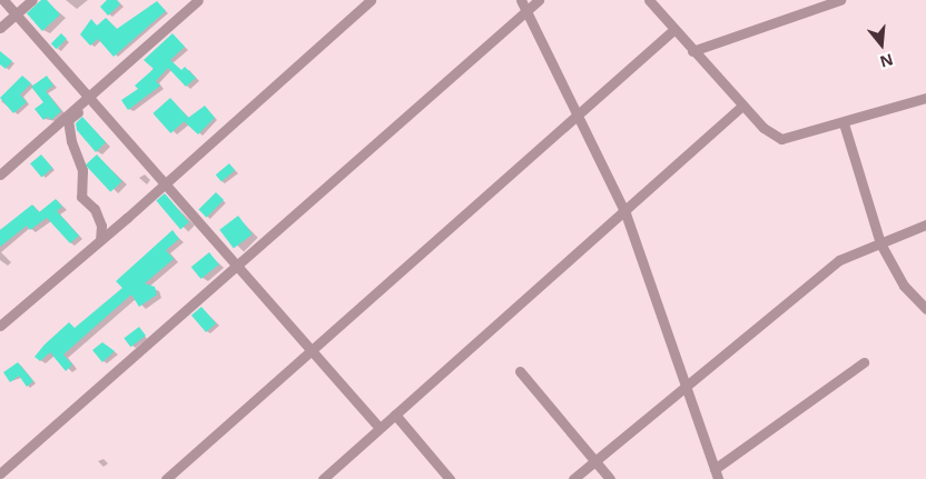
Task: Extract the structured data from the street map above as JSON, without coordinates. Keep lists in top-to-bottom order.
{
  "north": "bottom"
}
